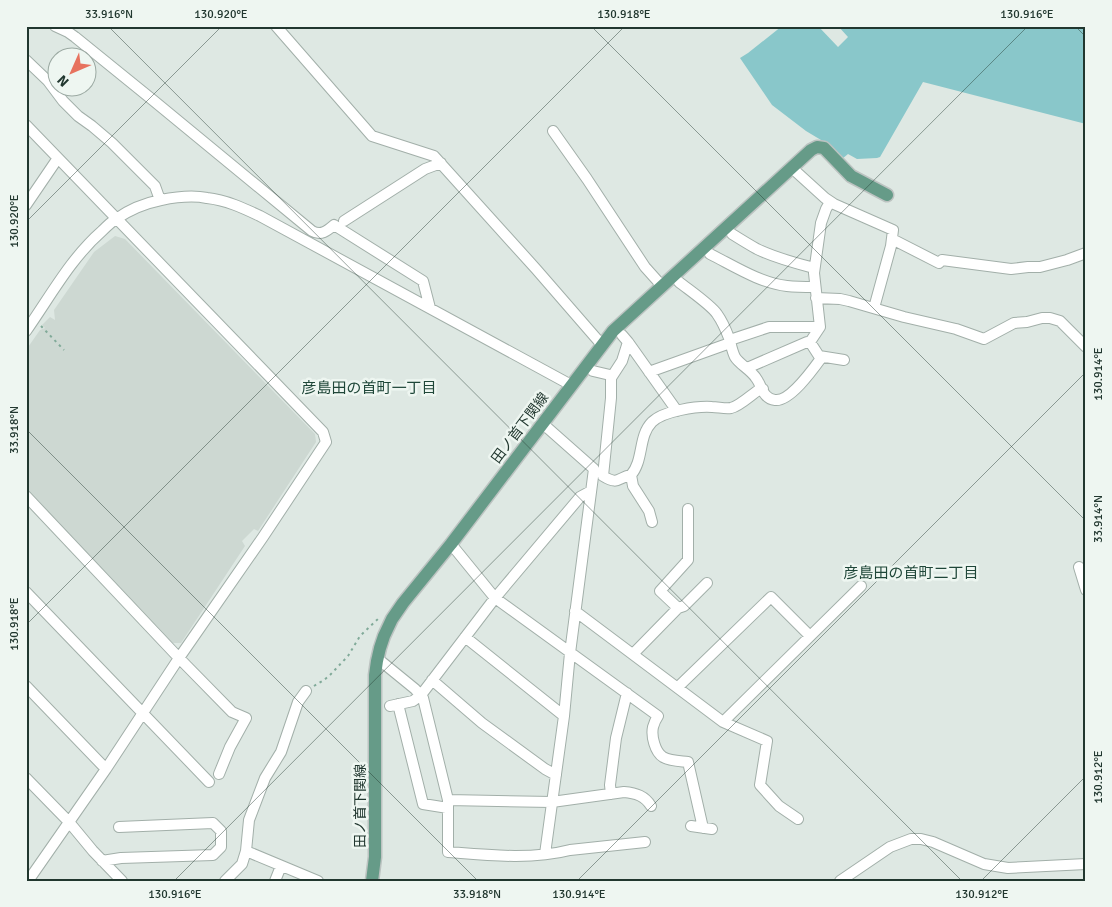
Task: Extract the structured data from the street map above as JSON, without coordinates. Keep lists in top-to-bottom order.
{
  "streets": {
    "main road": ["田ノ首下関線"]
  },
  "districts": ["彦島田の首町一丁目", "彦島田の首町二丁目"],
  "north": "bottom left",
  "coordinates": [
    "33.916°N",
    "130.920°E",
    "130.918°E",
    "130.916°E",
    "130.914°E",
    "33.918°N",
    "33.914°N",
    "130.912°E"
  ]
}
